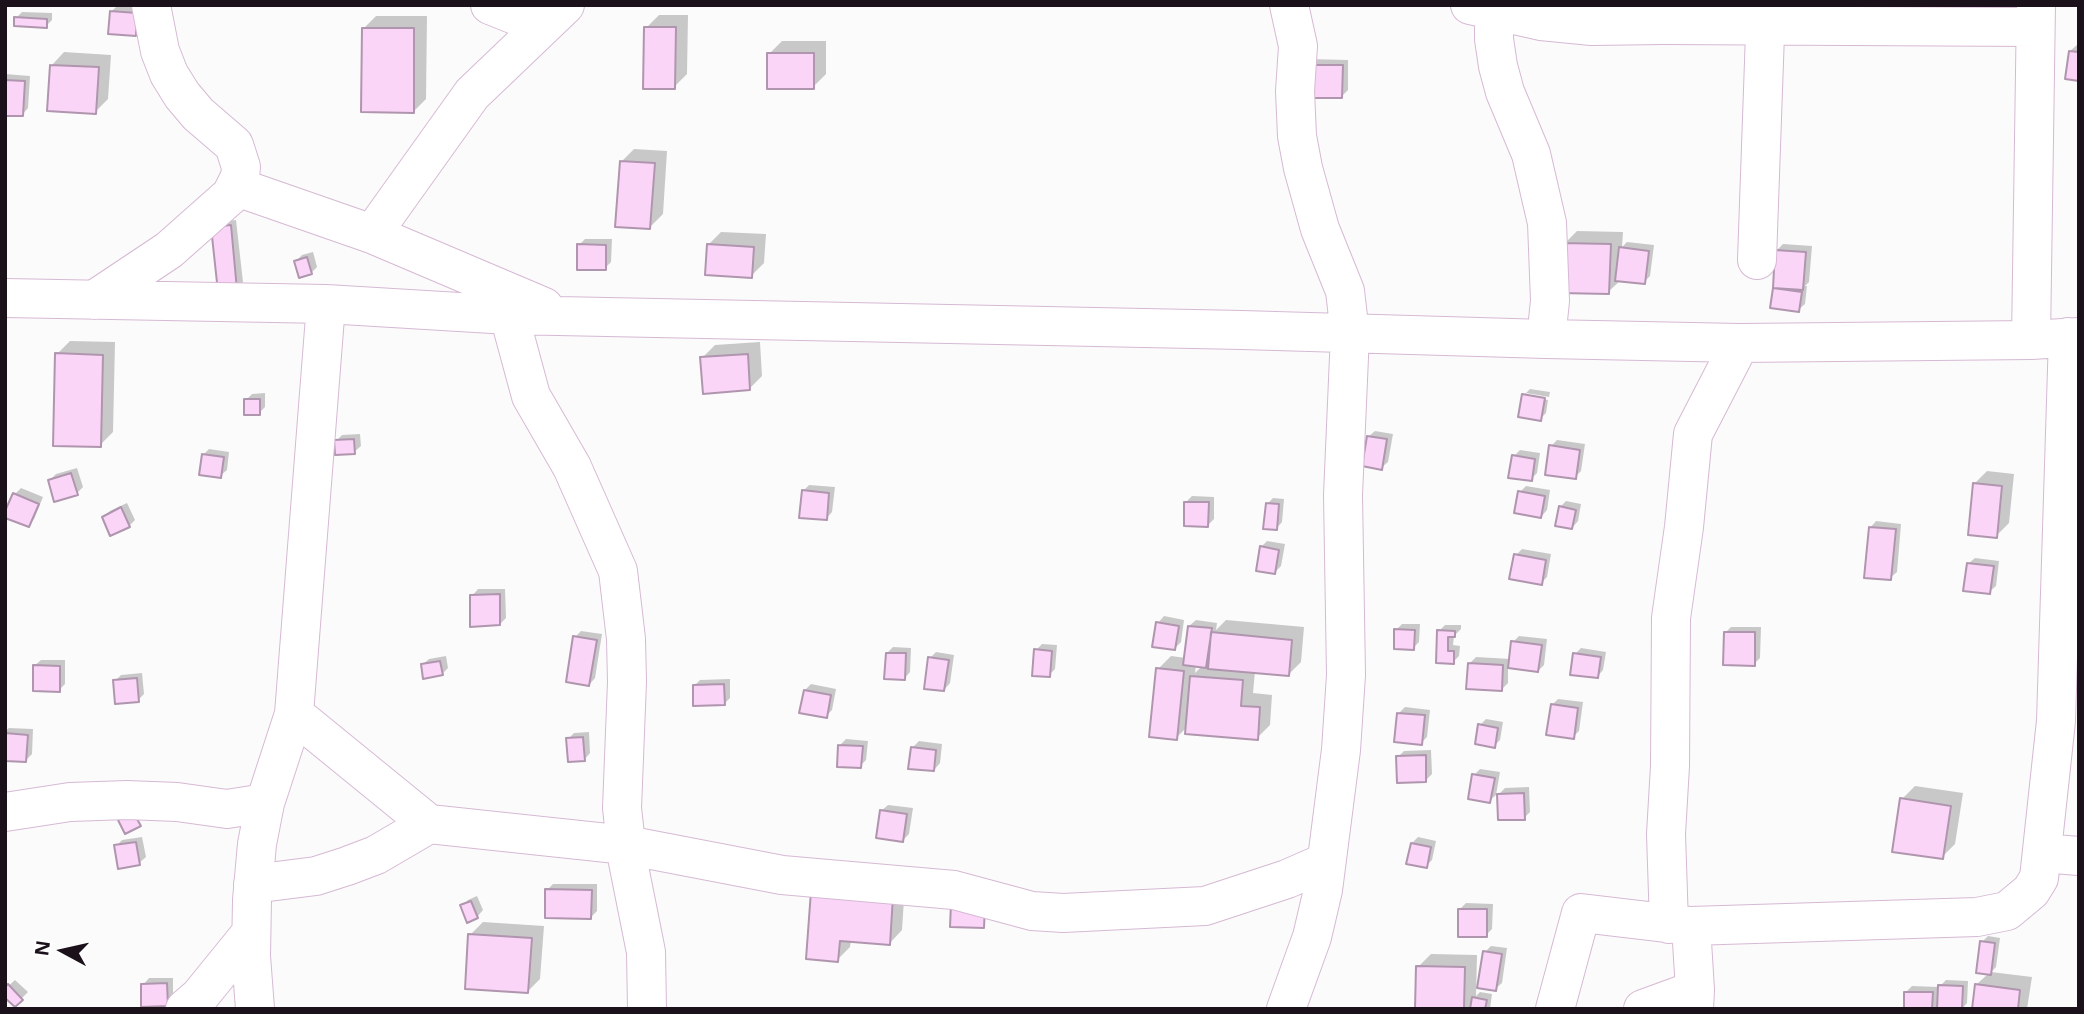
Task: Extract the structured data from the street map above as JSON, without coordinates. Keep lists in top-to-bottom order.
{
  "north": "left"
}
